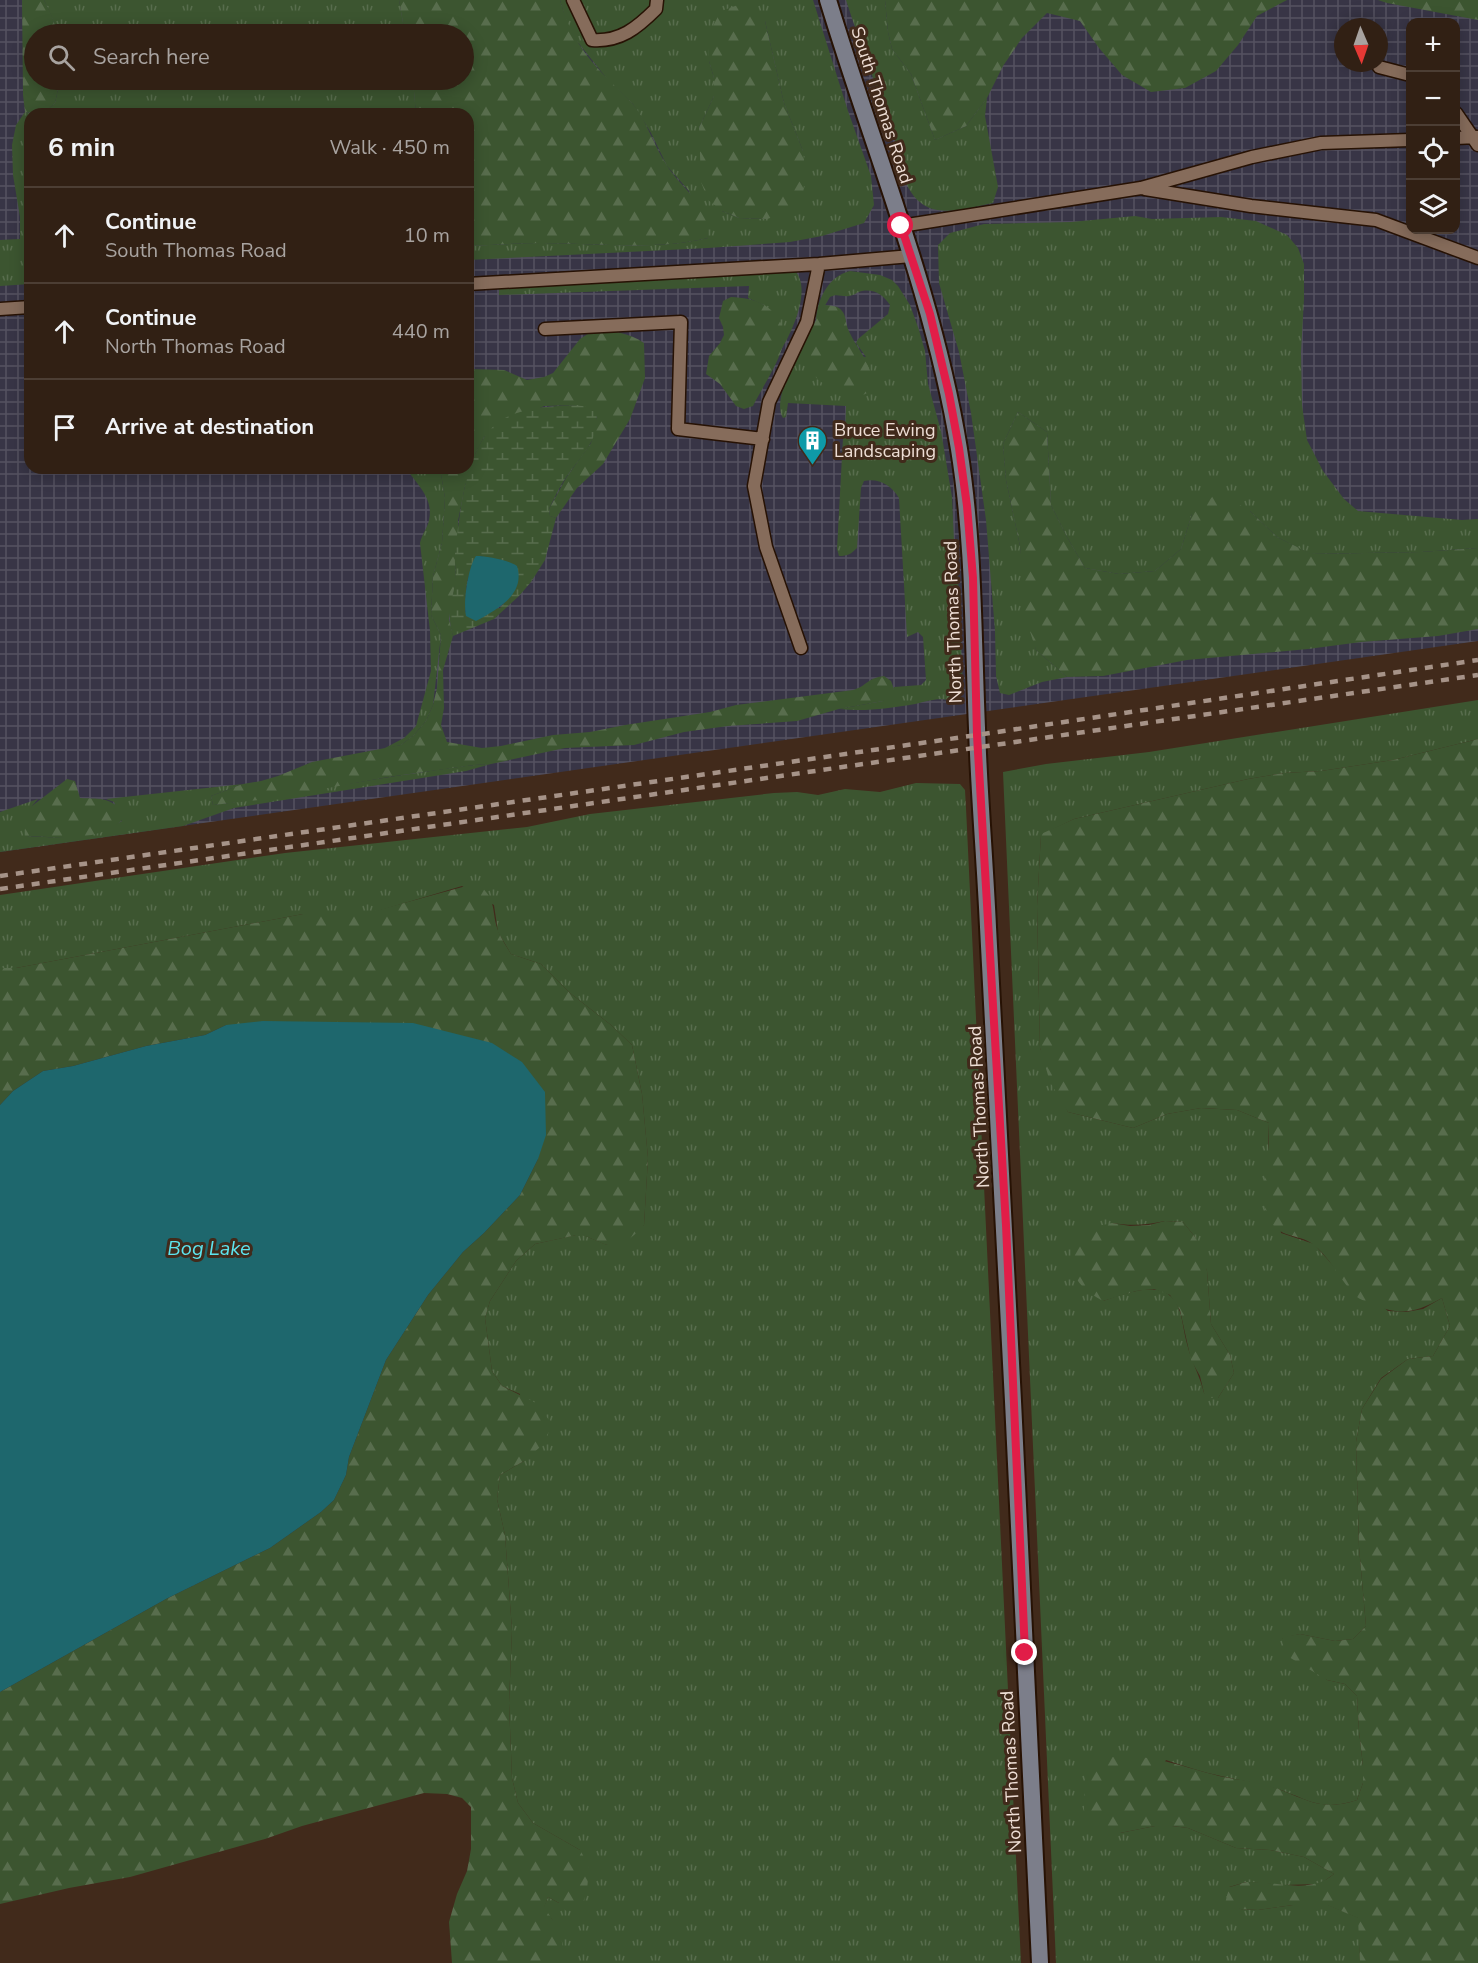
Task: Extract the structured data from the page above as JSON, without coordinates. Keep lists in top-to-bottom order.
{
  "streets": {
    "main road": ["South Thomas Road", "North Thomas Road"]
  },
  "crossings": [
    ["South Thomas Road", "North Thomas Road"]
  ],
  "water": ["Bog Lake"],
  "places": {
    "building": ["Bruce Ewing Landscaping"]
  },
  "north": "bottom",
  "page": {
    "map_buttons": ["+", "−"],
    "search": "Search here",
    "heading": ["6 min", "Walk · 450 m"],
    "list": [
      ["Continue", "South Thomas Road", "10 m"],
      ["Continue", "North Thomas Road", "440 m"],
      "Arrive at destination"
    ]
  }
}
